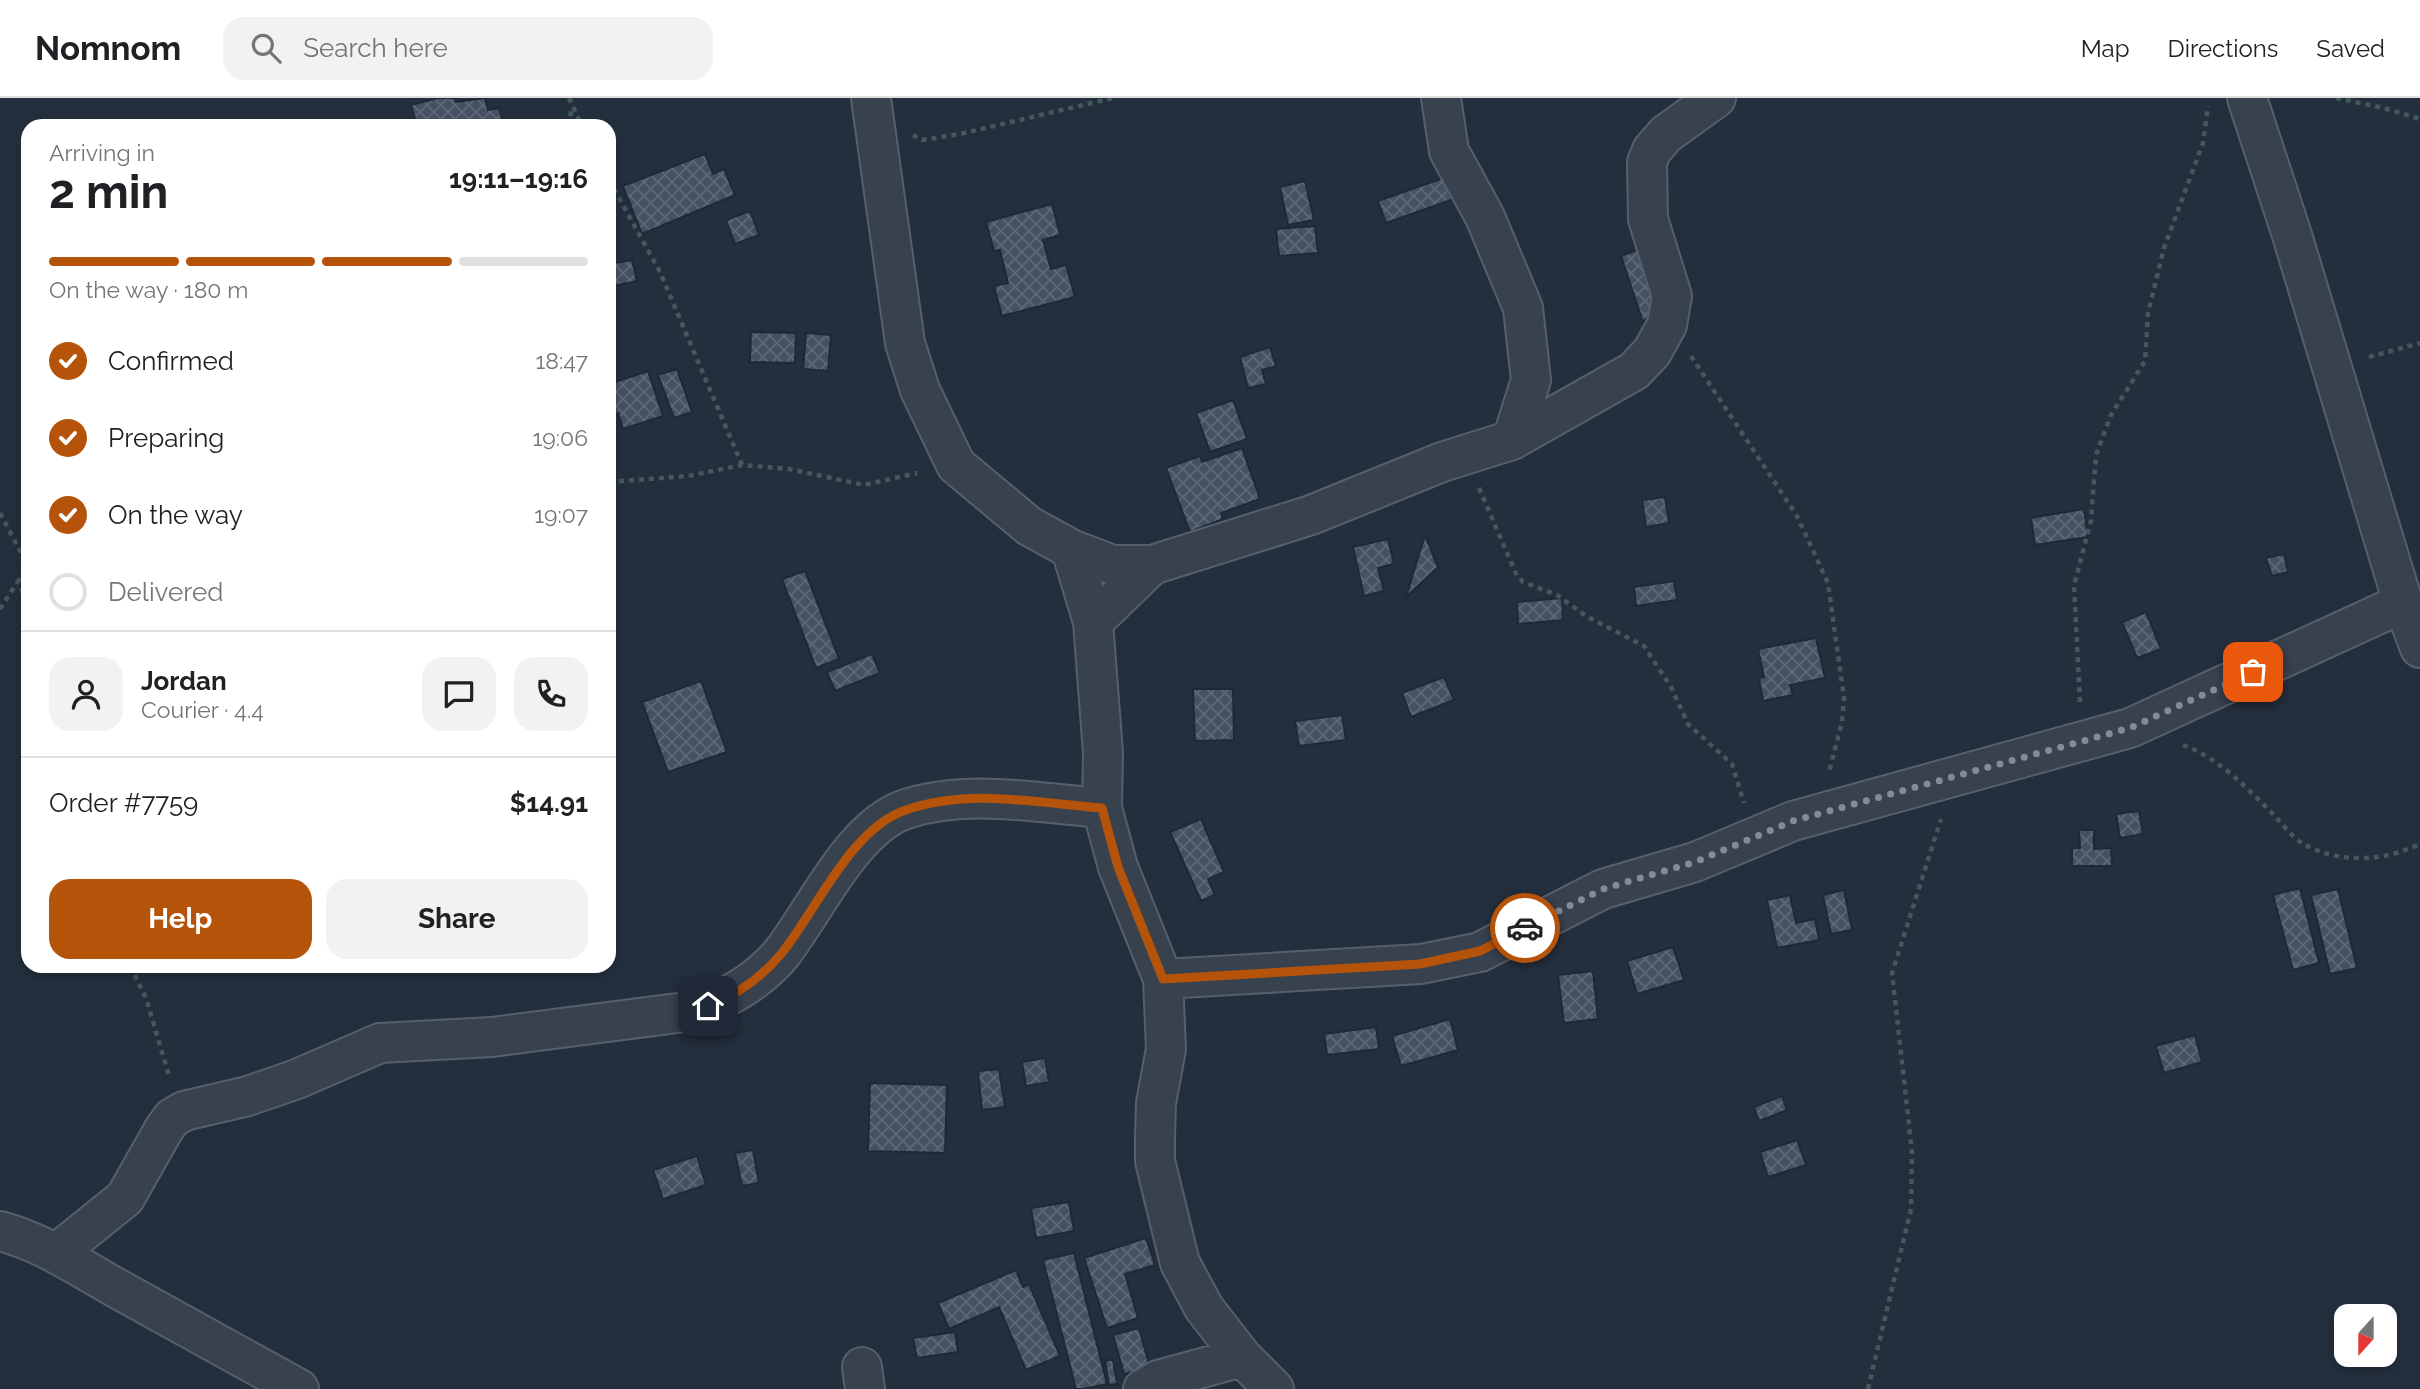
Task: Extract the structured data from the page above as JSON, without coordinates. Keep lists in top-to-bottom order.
{
  "north": "bottom",
  "page": {
    "header": "Nomnom",
    "search": "Search here",
    "nav": ["Map", "Directions", "Saved"],
    "heading": ["2 min", "Arriving in", "19:11–19:16"],
    "panel": [
      "Jordan",
      "Courier · 4.4",
      "Order #7759",
      "$14.91"
    ],
    "bar": "On the way · 180 m",
    "list": [
      ["Confirmed", "18:47"],
      ["Preparing", "19:06"],
      ["On the way", "19:07"],
      "Delivered"
    ],
    "buttons": ["Help", "Share"]
  }
}
